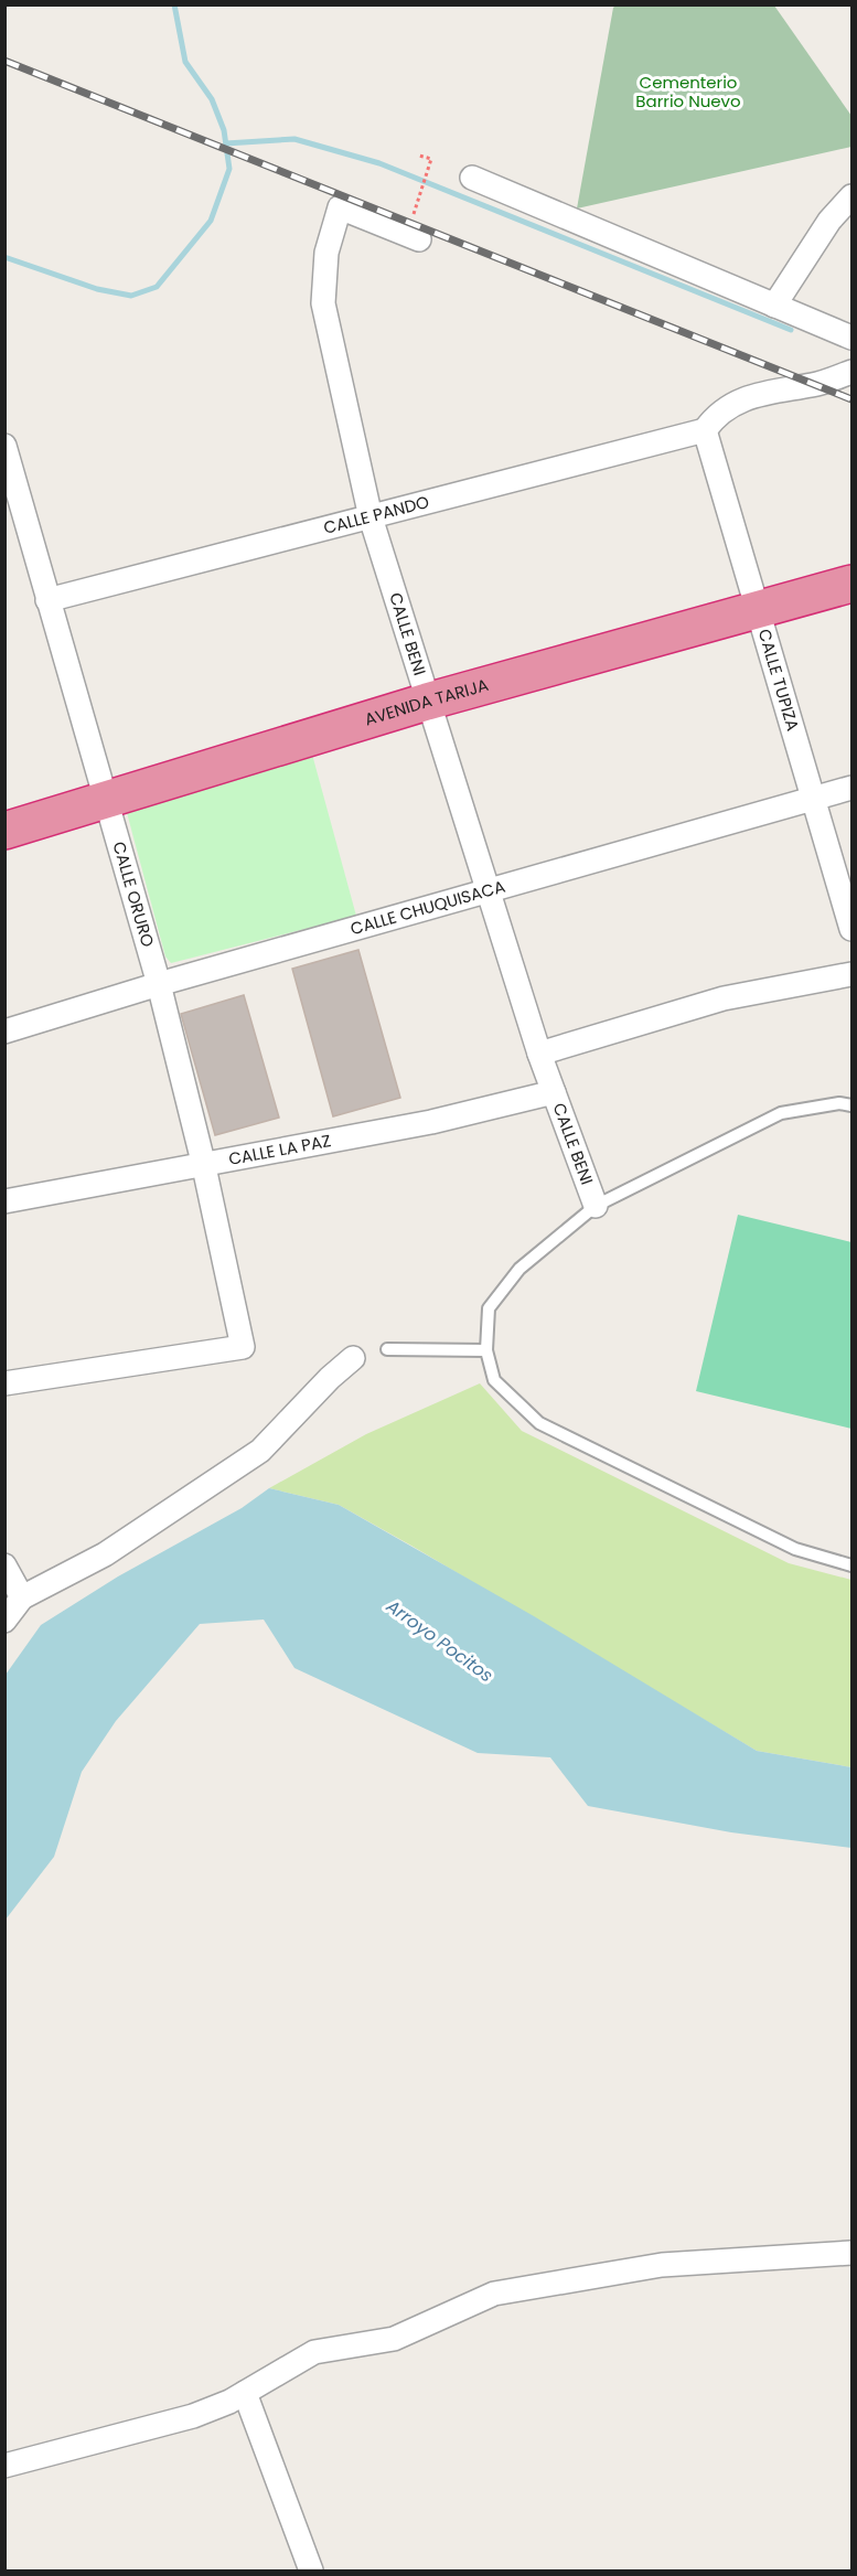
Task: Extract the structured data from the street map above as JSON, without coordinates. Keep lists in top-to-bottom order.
{
  "streets": {
    "highway": ["AVENIDA TARIJA"],
    "street": [
      "CALLE PANDO",
      "CALLE BENI",
      "CALLE TUPIZA",
      "CALLE ORURO",
      "CALLE CHUQUISACA",
      "CALLE LA PAZ"
    ]
  },
  "crossings": [
    ["CALLE PANDO", "CALLE BENI"],
    ["CALLE PANDO", "CALLE TUPIZA"],
    ["CALLE PANDO", "CALLE ORURO"],
    ["CALLE BENI", "AVENIDA TARIJA"],
    ["CALLE BENI", "CALLE CHUQUISACA"],
    ["CALLE BENI", "CALLE LA PAZ"],
    ["CALLE TUPIZA", "AVENIDA TARIJA"],
    ["CALLE TUPIZA", "CALLE CHUQUISACA"],
    ["AVENIDA TARIJA", "CALLE ORURO"],
    ["CALLE ORURO", "CALLE CHUQUISACA"],
    ["CALLE ORURO", "CALLE LA PAZ"]
  ],
  "water": ["Arroyo Pocitos"],
  "parks": ["Cementerio Barrio Nuevo"]
}
